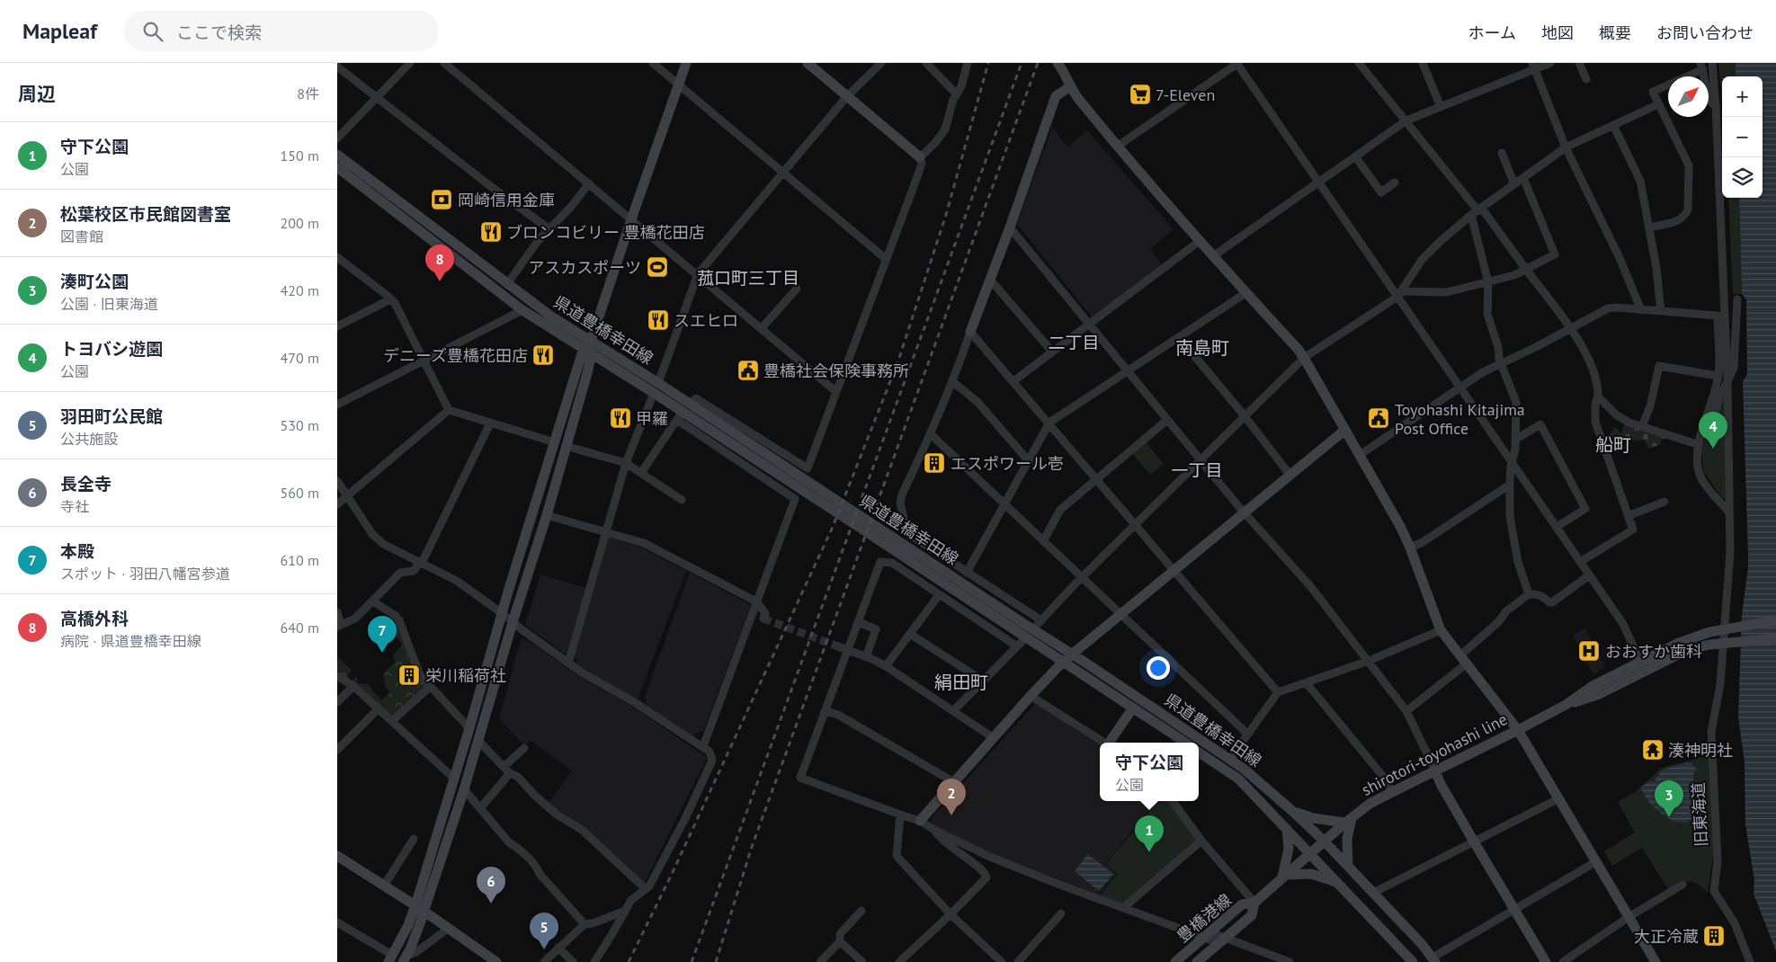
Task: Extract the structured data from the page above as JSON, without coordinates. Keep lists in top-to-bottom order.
{
  "streets": {
    "street": [
      "県道豊橋幸田線",
      "shirotori-toyohashi line",
      "旧東海道",
      "豊橋港線"
    ]
  },
  "crossings": [
    ["県道豊橋幸田線", "shirotori-toyohashi line"],
    ["県道豊橋幸田線", "豊橋港線"],
    ["shirotori-toyohashi line", "旧東海道"],
    ["shirotori-toyohashi line", "豊橋港線"]
  ],
  "districts": [
    "菰口町三丁目",
    "二丁目",
    "南島町",
    "船町",
    "一丁目",
    "絹田町"
  ],
  "places": {
    "supermarket": ["7-Eleven"],
    "bank": ["岡崎信用金庫"],
    "restaurant": [
      "ブロンコビリー 豊橋花田店",
      "スエヒロ",
      "デニーズ豊橋花田店",
      "甲羅"
    ],
    "sports": ["アスカスポーツ"],
    "public building": ["豊橋社会保険事務所", "Toyohashi Kitajima Post Office"],
    "building": ["エスポワール壱", "栄川稲荷社", "大正冷蔵"],
    "hospital": ["おおすか歯科"],
    "temple": ["湊神明社"]
  },
  "north": "top right",
  "page": {
    "header": "Mapleaf",
    "search": "ここで検索",
    "nav": [
      "ホーム",
      "地図",
      "概要",
      "お問い合わせ"
    ],
    "heading": ["周辺", "8件"],
    "map_buttons": ["+", "−"],
    "list": [
      {
        "mark": "1",
        "name": "守下公園",
        "note": "公園",
        "value": "150 m"
      },
      {
        "mark": "2",
        "name": "松葉校区市民館図書室",
        "note": "図書館",
        "value": "200 m"
      },
      {
        "mark": "3",
        "name": "湊町公園",
        "note": "公園 · 旧東海道",
        "value": "420 m"
      },
      {
        "mark": "4",
        "name": "トヨバシ遊園",
        "note": "公園",
        "value": "470 m"
      },
      {
        "mark": "5",
        "name": "羽田町公民館",
        "note": "公共施設",
        "value": "530 m"
      },
      {
        "mark": "6",
        "name": "長全寺",
        "note": "寺社",
        "value": "560 m"
      },
      {
        "mark": "7",
        "name": "本殿",
        "note": "スポット · 羽田八幡宮参道",
        "value": "610 m"
      },
      {
        "mark": "8",
        "name": "高橋外科",
        "note": "病院 · 県道豊橋幸田線",
        "value": "640 m"
      }
    ],
    "pins": [
      "8",
      "4",
      "7",
      "2",
      "3",
      "1",
      "6",
      "5"
    ],
    "popup": ["守下公園", "公園"]
  }
}
